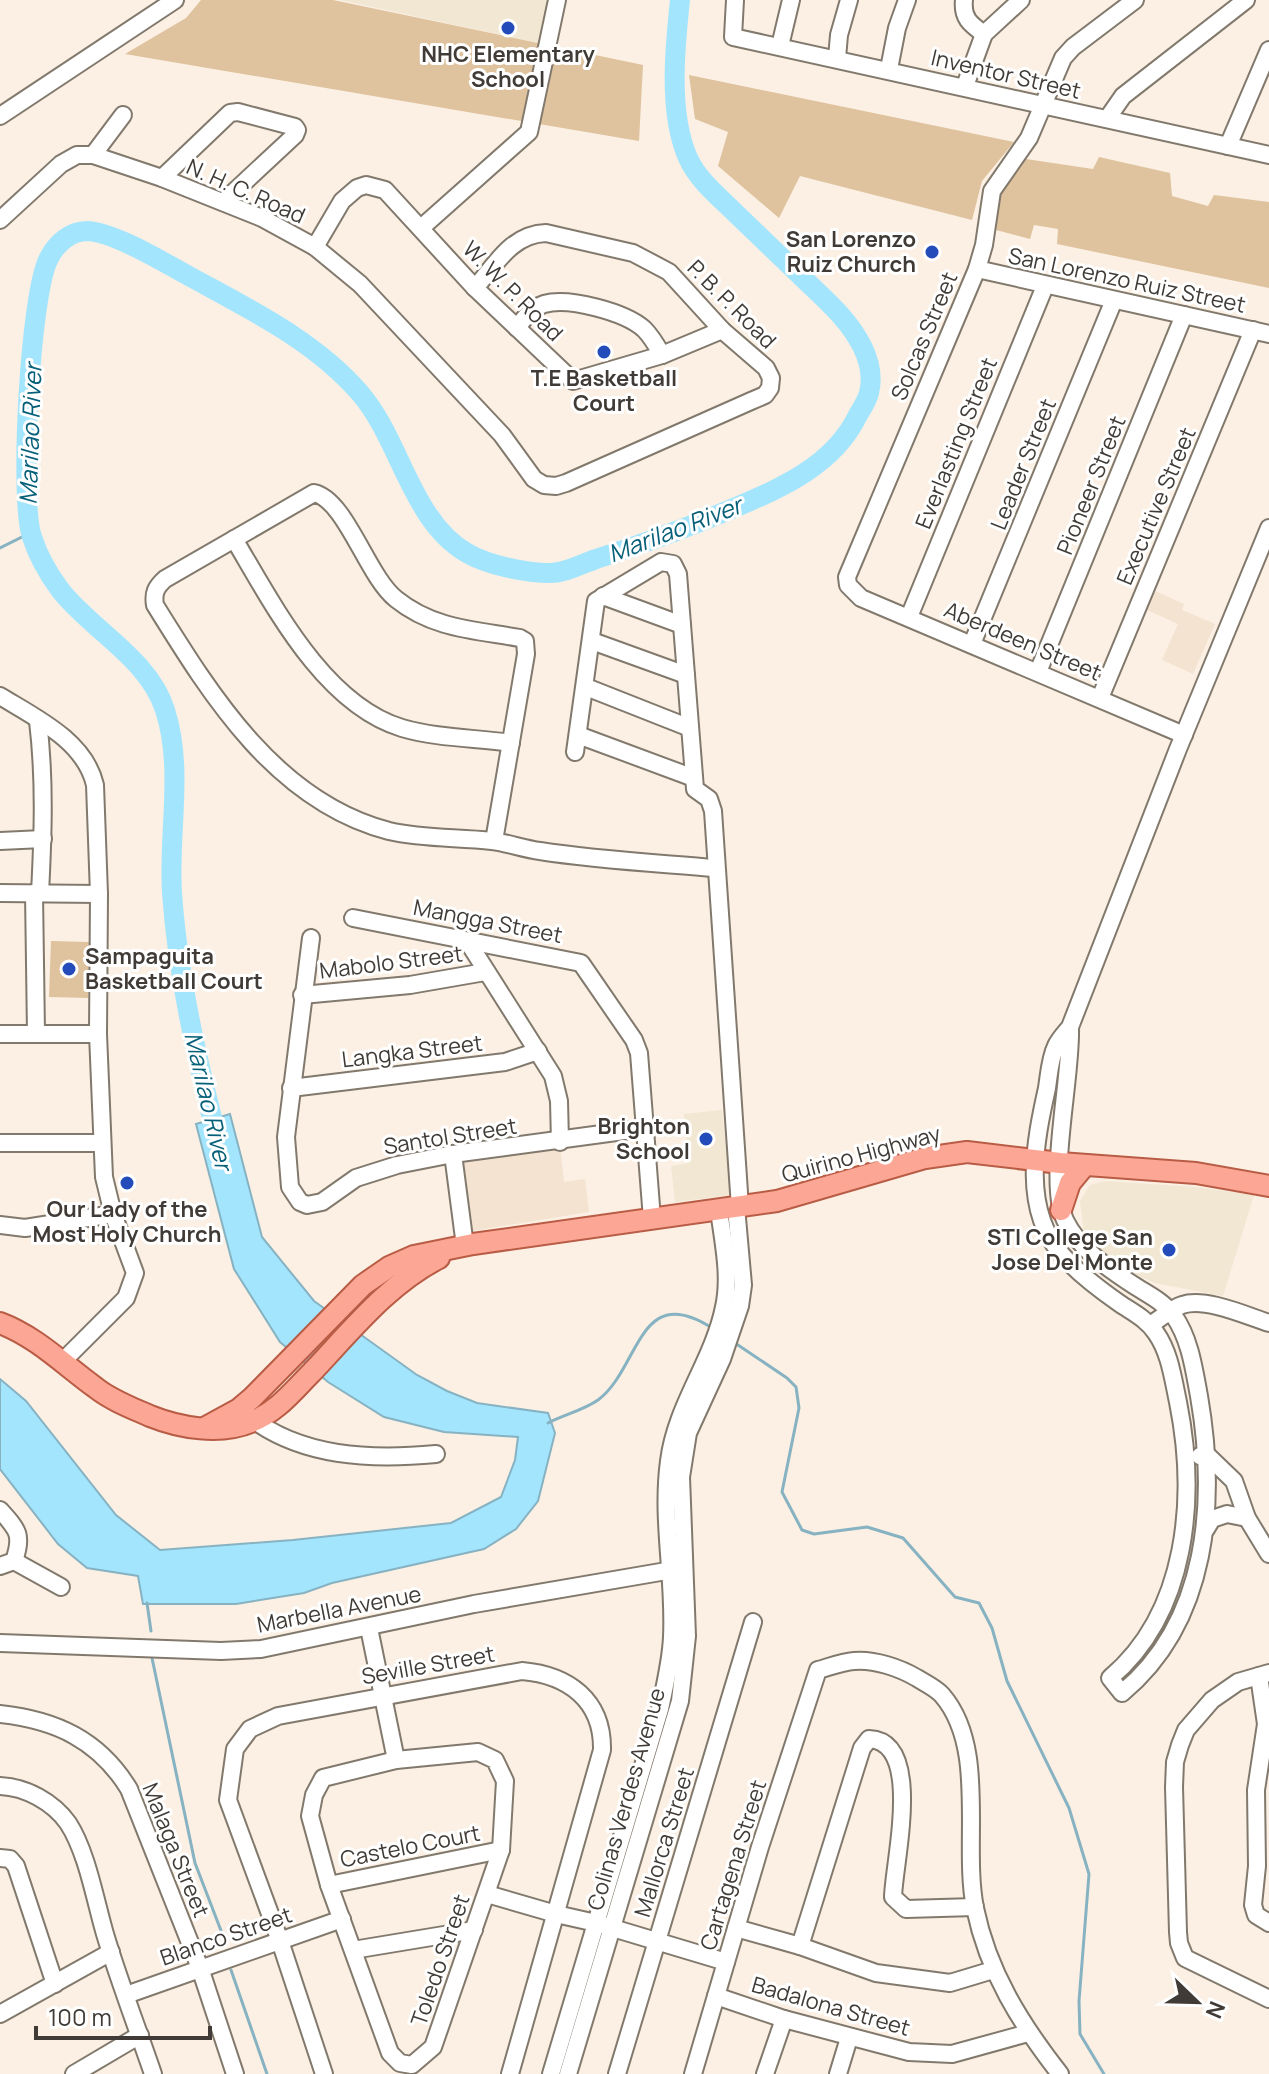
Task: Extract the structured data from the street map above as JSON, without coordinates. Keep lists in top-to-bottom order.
{
  "streets": {
    "main road": ["Quirino Highway"],
    "street": [
      "Inventor Street",
      "N. H. C. Road",
      "San Lorenzo Ruiz Street",
      "W. W. P. Road",
      "P. B. P. Road",
      "Solcas Street",
      "Everlasting Street",
      "Leader Street",
      "Pioneer Street",
      "Executive Street",
      "Aberdeen Street",
      "Mangga Street",
      "Mabolo Street",
      "Langka Street",
      "Santol Street",
      "Marbella Avenue",
      "Seville Street",
      "Colinas Verdes Avenue",
      "Mallorca Street",
      "Castelo Court",
      "Malaga Street",
      "Cartagena Street",
      "Blanco Street",
      "Toledo Street",
      "Badalona Street"
    ]
  },
  "crossings": [
    ["Inventor Street", "Solcas Street"],
    ["N. H. C. Road", "W. W. P. Road"],
    ["N. H. C. Road", "P. B. P. Road"],
    ["San Lorenzo Ruiz Street", "Solcas Street"],
    ["San Lorenzo Ruiz Street", "Everlasting Street"],
    ["San Lorenzo Ruiz Street", "Leader Street"],
    ["San Lorenzo Ruiz Street", "Pioneer Street"],
    ["San Lorenzo Ruiz Street", "Executive Street"],
    ["W. W. P. Road", "P. B. P. Road"],
    ["Solcas Street", "Aberdeen Street"],
    ["Everlasting Street", "Aberdeen Street"],
    ["Leader Street", "Aberdeen Street"],
    ["Pioneer Street", "Aberdeen Street"],
    ["Executive Street", "Aberdeen Street"],
    ["Mangga Street", "Santol Street"],
    ["Mangga Street", "Quirino Highway"],
    ["Mabolo Street", "Santol Street"],
    ["Langka Street", "Santol Street"],
    ["Quirino Highway", "Colinas Verdes Avenue"],
    ["Marbella Avenue", "Colinas Verdes Avenue"],
    ["Seville Street", "Blanco Street"],
    ["Castelo Court", "Toledo Street"],
    ["Malaga Street", "Blanco Street"],
    ["Cartagena Street", "Badalona Street"],
    ["Blanco Street", "Toledo Street"]
  ],
  "water": ["Marilao River"],
  "places": [
    "NHC Elementary School",
    "San Lorenzo Ruiz Church",
    "T.E Basketball Court",
    "Sampaguita Basketball Court",
    "Brighton School",
    "Our Lady of the Most Holy Church",
    "STI College San Jose Del Monte"
  ],
  "scale_bar": "100 m",
  "north": "bottom right"
}
